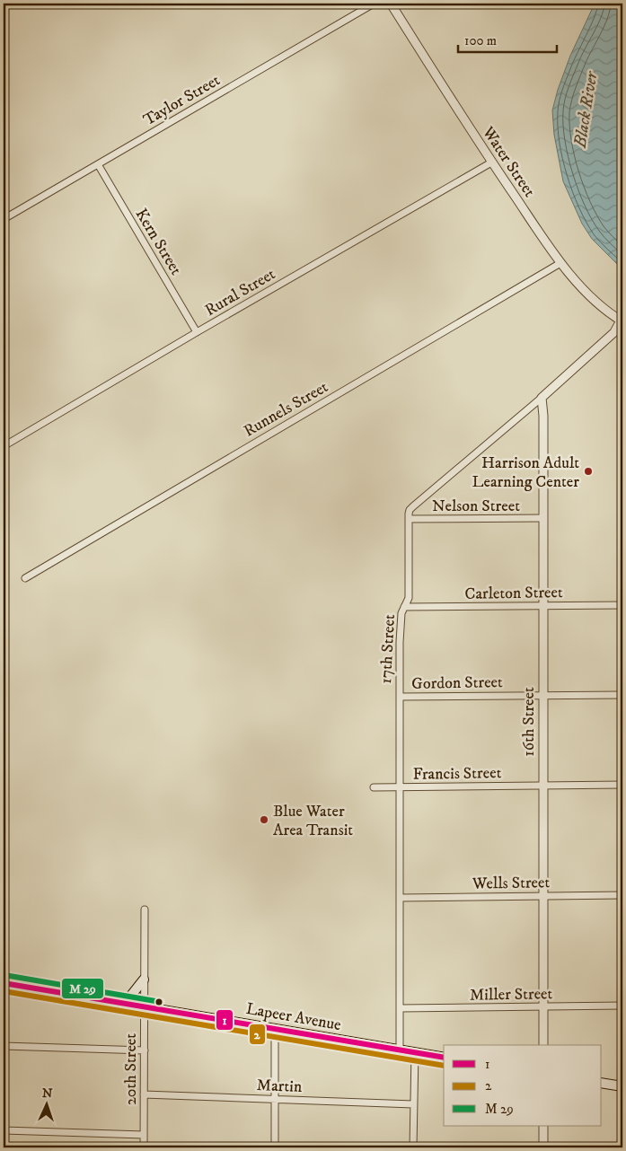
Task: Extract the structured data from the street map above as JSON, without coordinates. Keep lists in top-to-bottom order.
{
  "streets": {
    "main road": ["Lapeer Avenue"],
    "street": [
      "Taylor Street",
      "Water Street",
      "Kern Street",
      "Rural Street",
      "Runnels Street",
      "Nelson Street",
      "Carleton Street",
      "17th Street",
      "Gordon Street",
      "16th Street",
      "Francis Street",
      "Wells Street",
      "Miller Street",
      "20th Street",
      "Martin"
    ]
  },
  "crossings": [
    ["Taylor Street", "Kern Street"],
    ["Water Street", "Rural Street"],
    ["Water Street", "Runnels Street"],
    ["Kern Street", "Rural Street"],
    ["Nelson Street", "17th Street"],
    ["Nelson Street", "16th Street"],
    ["Carleton Street", "17th Street"],
    ["Carleton Street", "16th Street"],
    ["17th Street", "Gordon Street"],
    ["17th Street", "Francis Street"],
    ["17th Street", "Wells Street"],
    ["17th Street", "Miller Street"],
    ["17th Street", "Lapeer Avenue"],
    ["Gordon Street", "16th Street"],
    ["16th Street", "Francis Street"],
    ["16th Street", "Wells Street"],
    ["16th Street", "Miller Street"],
    ["Lapeer Avenue", "20th Street"],
    ["20th Street", "Martin"]
  ],
  "water": ["Black River"],
  "places": ["Harrison Adult Learning Center", "Blue Water Area Transit"],
  "lines": ["transit line 1", "transit line 2"],
  "legend": ["1", "2", "M 29"],
  "scale_bar": "100 m",
  "north": "top"
}
